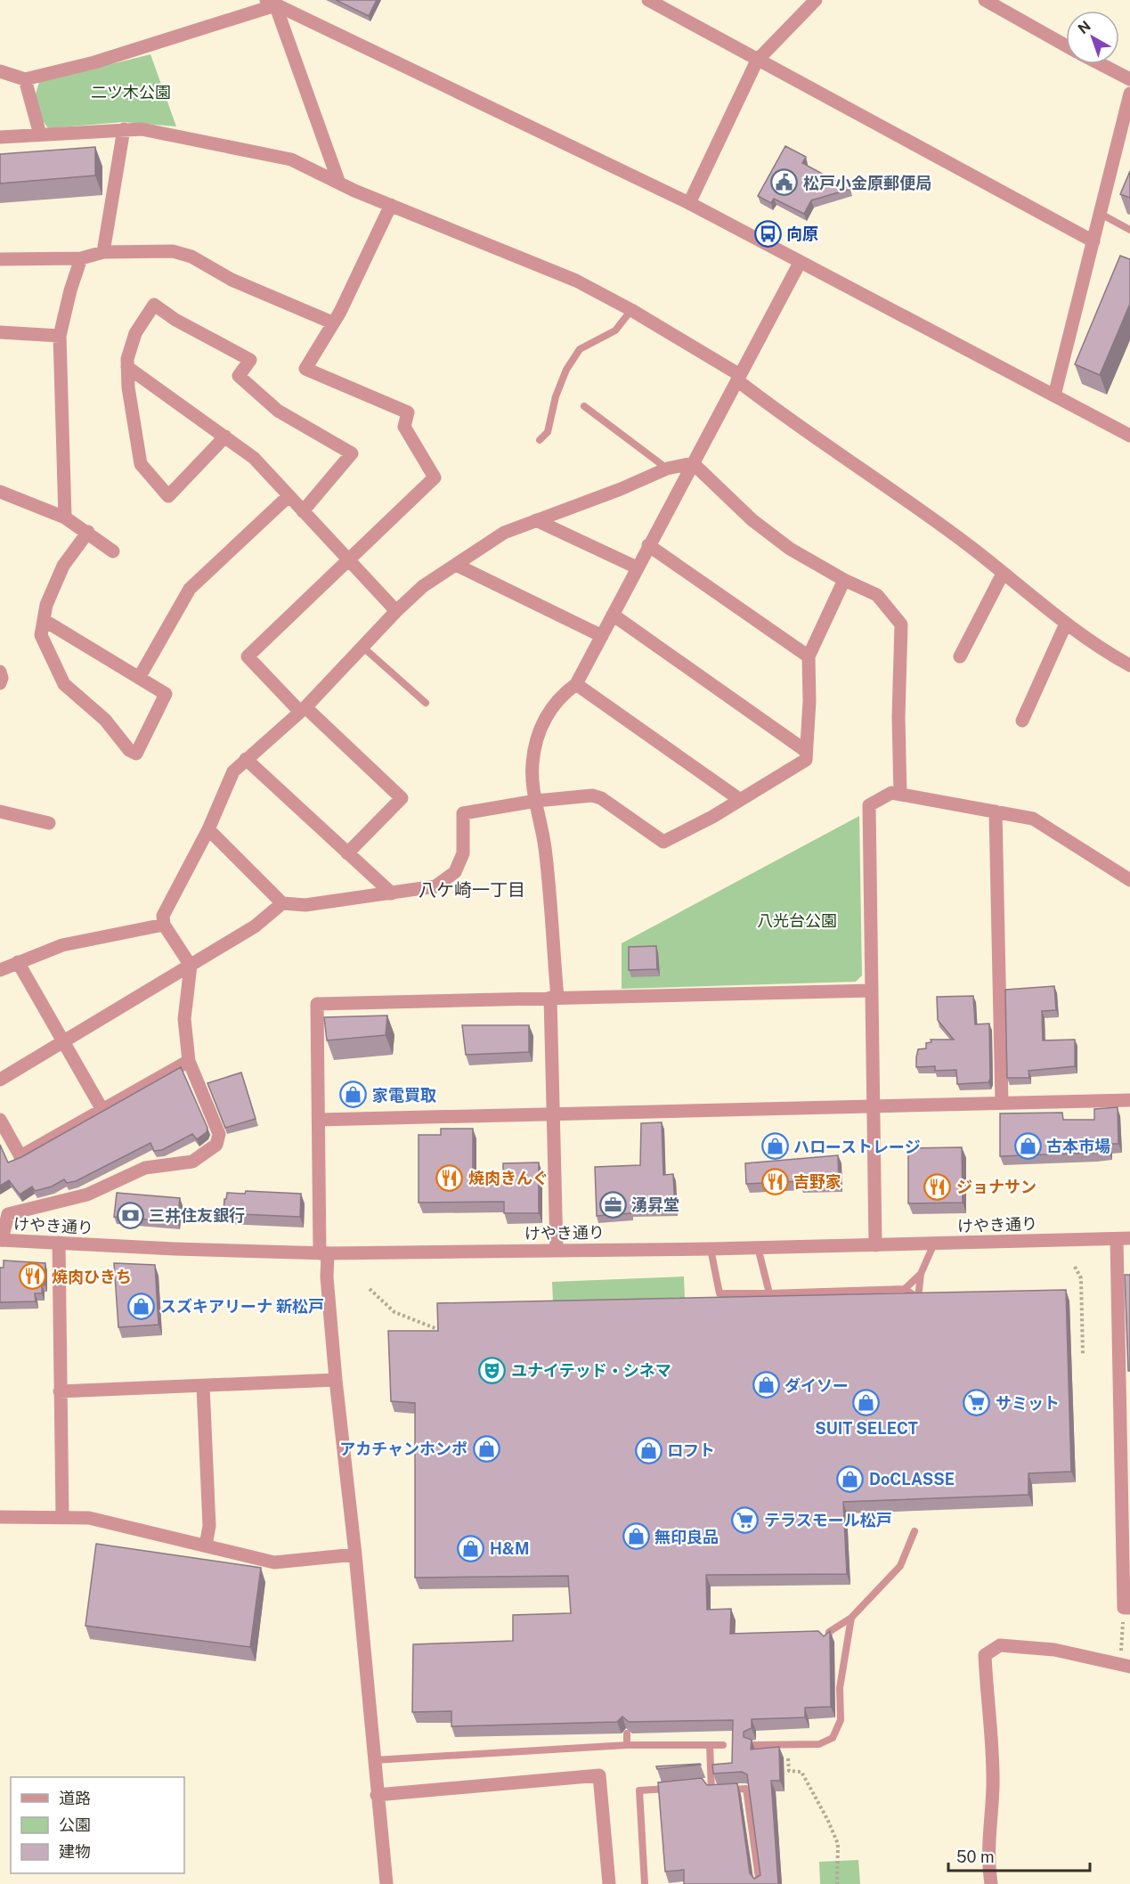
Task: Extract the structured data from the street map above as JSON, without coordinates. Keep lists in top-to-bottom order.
{
  "streets": {
    "street": ["けやき通り"]
  },
  "districts": ["八ケ崎一丁目"],
  "parks": ["二ツ木公園", "八光台公園"],
  "places": {
    "public building": ["松戸小金原郵便局"],
    "bus stop": ["向原"],
    "shop": [
      "家電買取",
      "古本市場",
      "ハローストレージ",
      "スズキアリーナ 新松戸",
      "ダイソー",
      "SUIT SELECT",
      "アカチャンホンポ",
      "ロフト",
      "DoCLASSE",
      "無印良品",
      "H&M"
    ],
    "restaurant": [
      "焼肉きんぐ",
      "吉野家",
      "ジョナサン",
      "焼肉ひきち"
    ],
    "office": ["湧昇堂"],
    "bank": ["三井住友銀行"],
    "theatre": ["ユナイテッド・シネマ"],
    "supermarket": ["サミット", "テラスモール松戸"]
  },
  "legend": ["道路", "公園", "建物"],
  "scale_bar": "50 m",
  "north": "top left"
}
